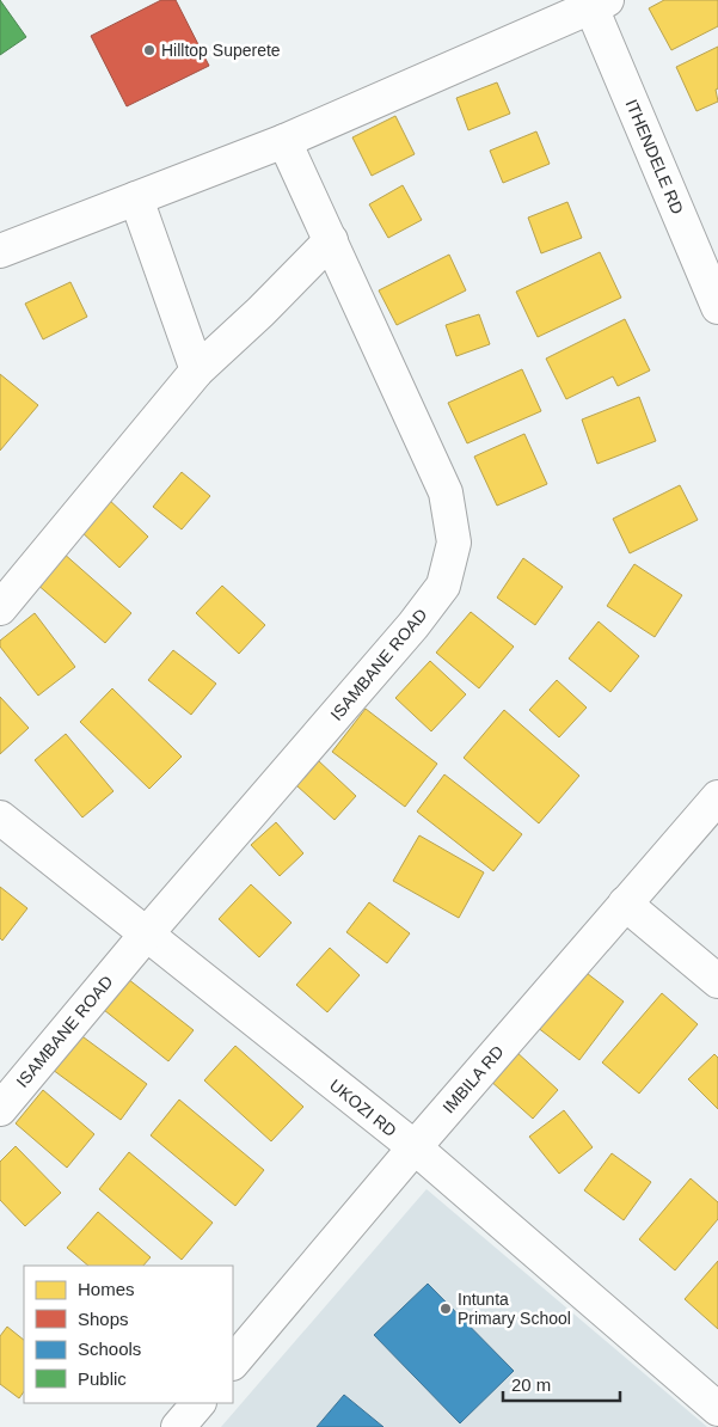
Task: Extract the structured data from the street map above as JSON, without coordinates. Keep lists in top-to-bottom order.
{
  "streets": {
    "street": [
      "ITHENDELE RD",
      "ISAMBANE ROAD",
      "IMBILA RD",
      "UKOZI RD"
    ]
  },
  "crossings": [
    ["ISAMBANE ROAD", "UKOZI RD"],
    ["IMBILA RD", "UKOZI RD"]
  ],
  "places": ["Hilltop Superete", "Intunta Primary School"],
  "legend": [
    "Homes",
    "Shops",
    "Schools",
    "Public"
  ],
  "scale_bar": "20 m"
}
